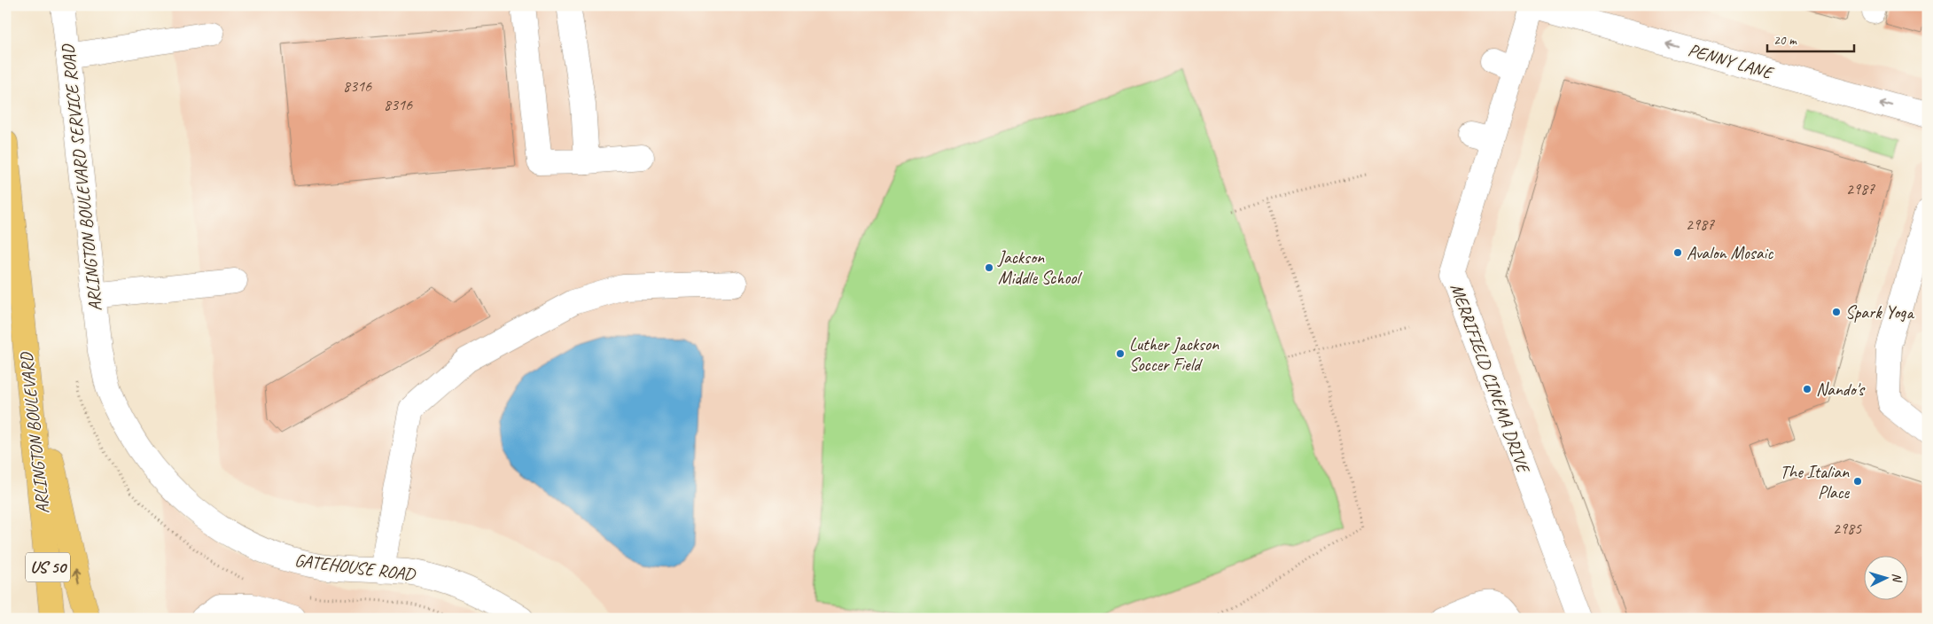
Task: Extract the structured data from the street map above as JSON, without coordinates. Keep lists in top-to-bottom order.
{
  "streets": {
    "main road": ["ARLINGTON BOULEVARD", "US 50"],
    "street": [
      "PENNY LANE",
      "ARLINGTON BOULEVARD SERVICE ROAD",
      "MERRIFIELD CINEMA DRIVE",
      "GATEHOUSE ROAD"
    ]
  },
  "crossings": [
    ["PENNY LANE", "MERRIFIELD CINEMA DRIVE"],
    ["ARLINGTON BOULEVARD SERVICE ROAD", "GATEHOUSE ROAD"]
  ],
  "one_way": ["PENNY LANE"],
  "places": [
    "Avalon Mosaic",
    "Jackson Middle School",
    "Spark Yoga",
    "Luther Jackson Soccer Field",
    "Nando's",
    "The Italian Place"
  ],
  "house_numbers": [
    "8316",
    "8316",
    "2987",
    "2987",
    "2985"
  ],
  "scale_bar": "20 m",
  "north": "right"
}
